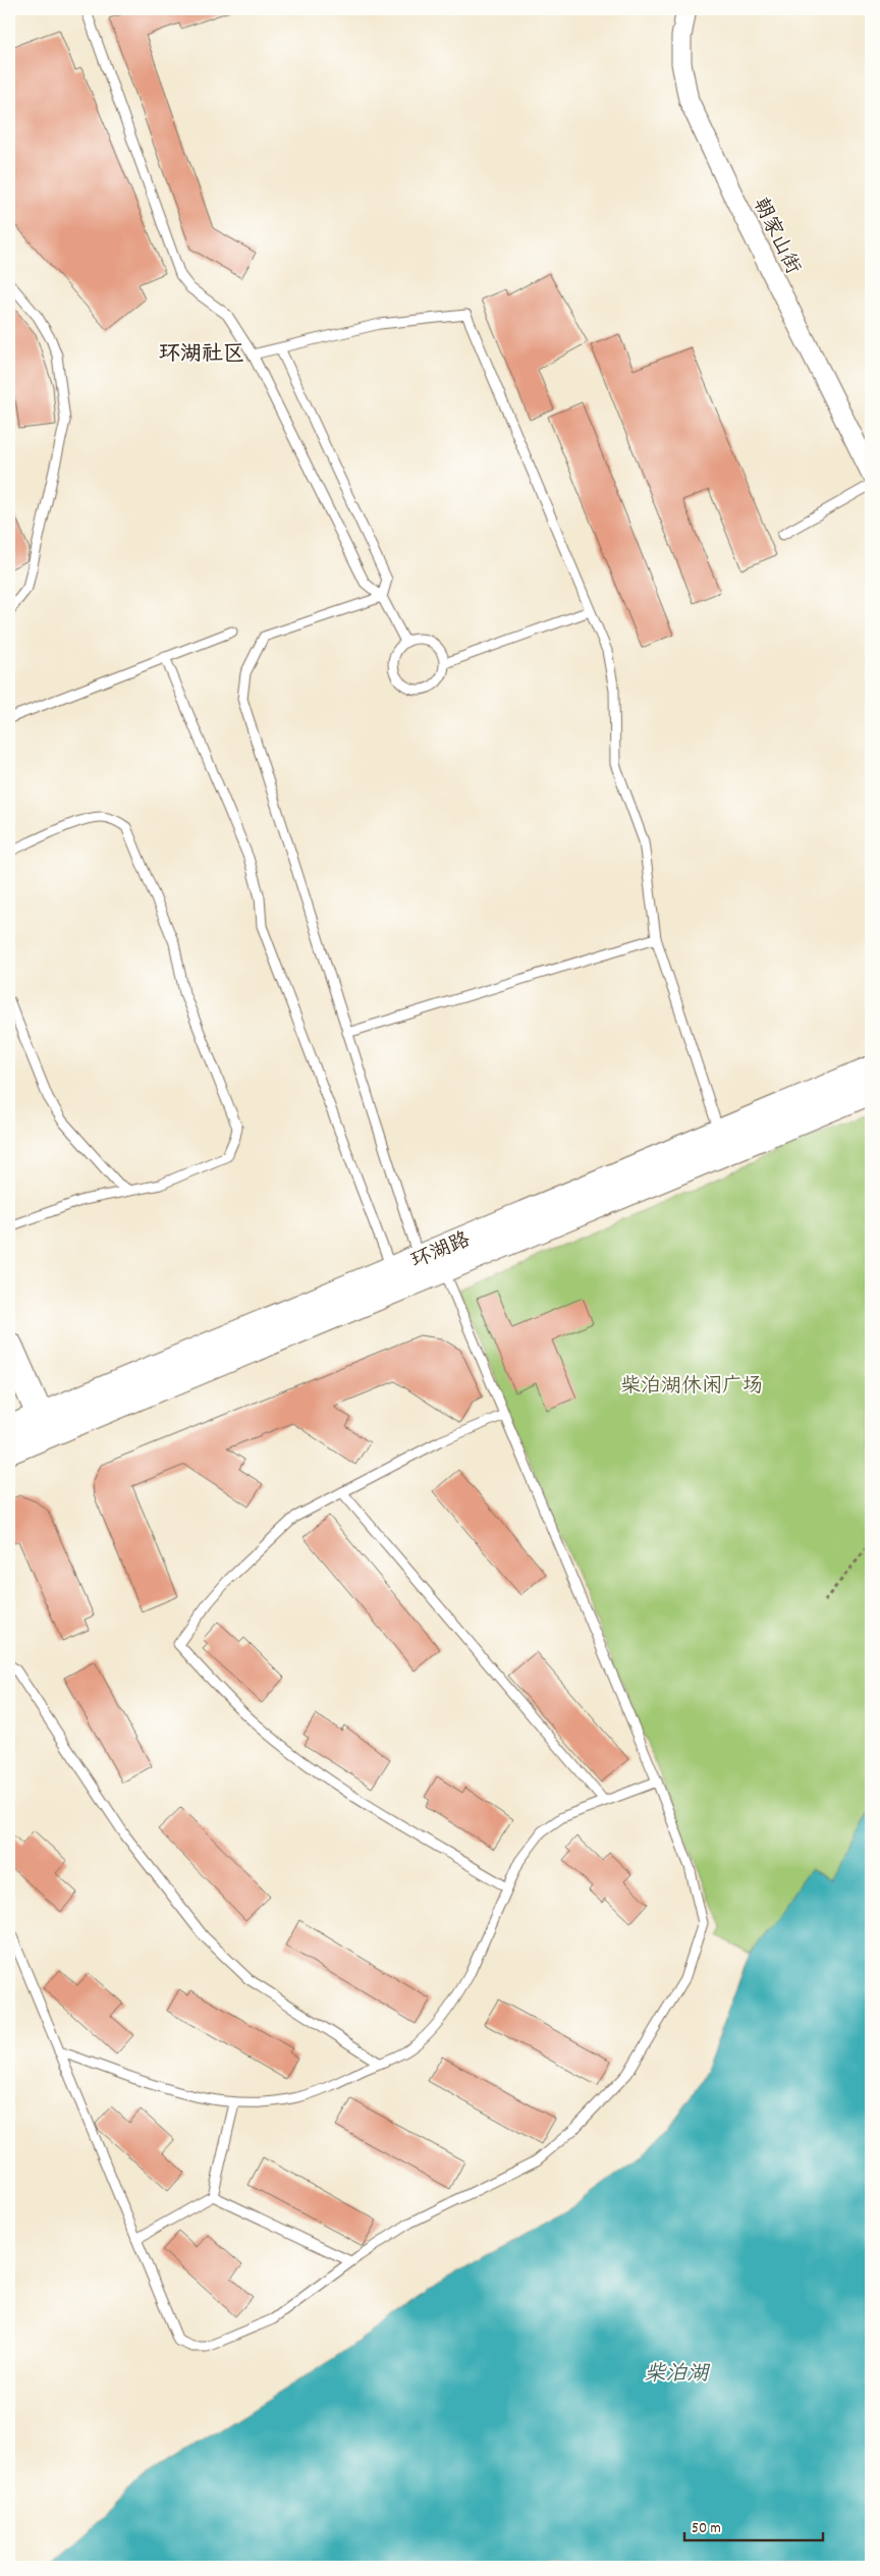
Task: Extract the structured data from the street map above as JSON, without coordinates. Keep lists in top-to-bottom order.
{
  "streets": {
    "street": ["朝家山街", "环湖路"]
  },
  "districts": ["环湖社区"],
  "water": ["柴泊湖"],
  "parks": ["柴泊湖休闲广场"],
  "scale_bar": "50 m"
}
